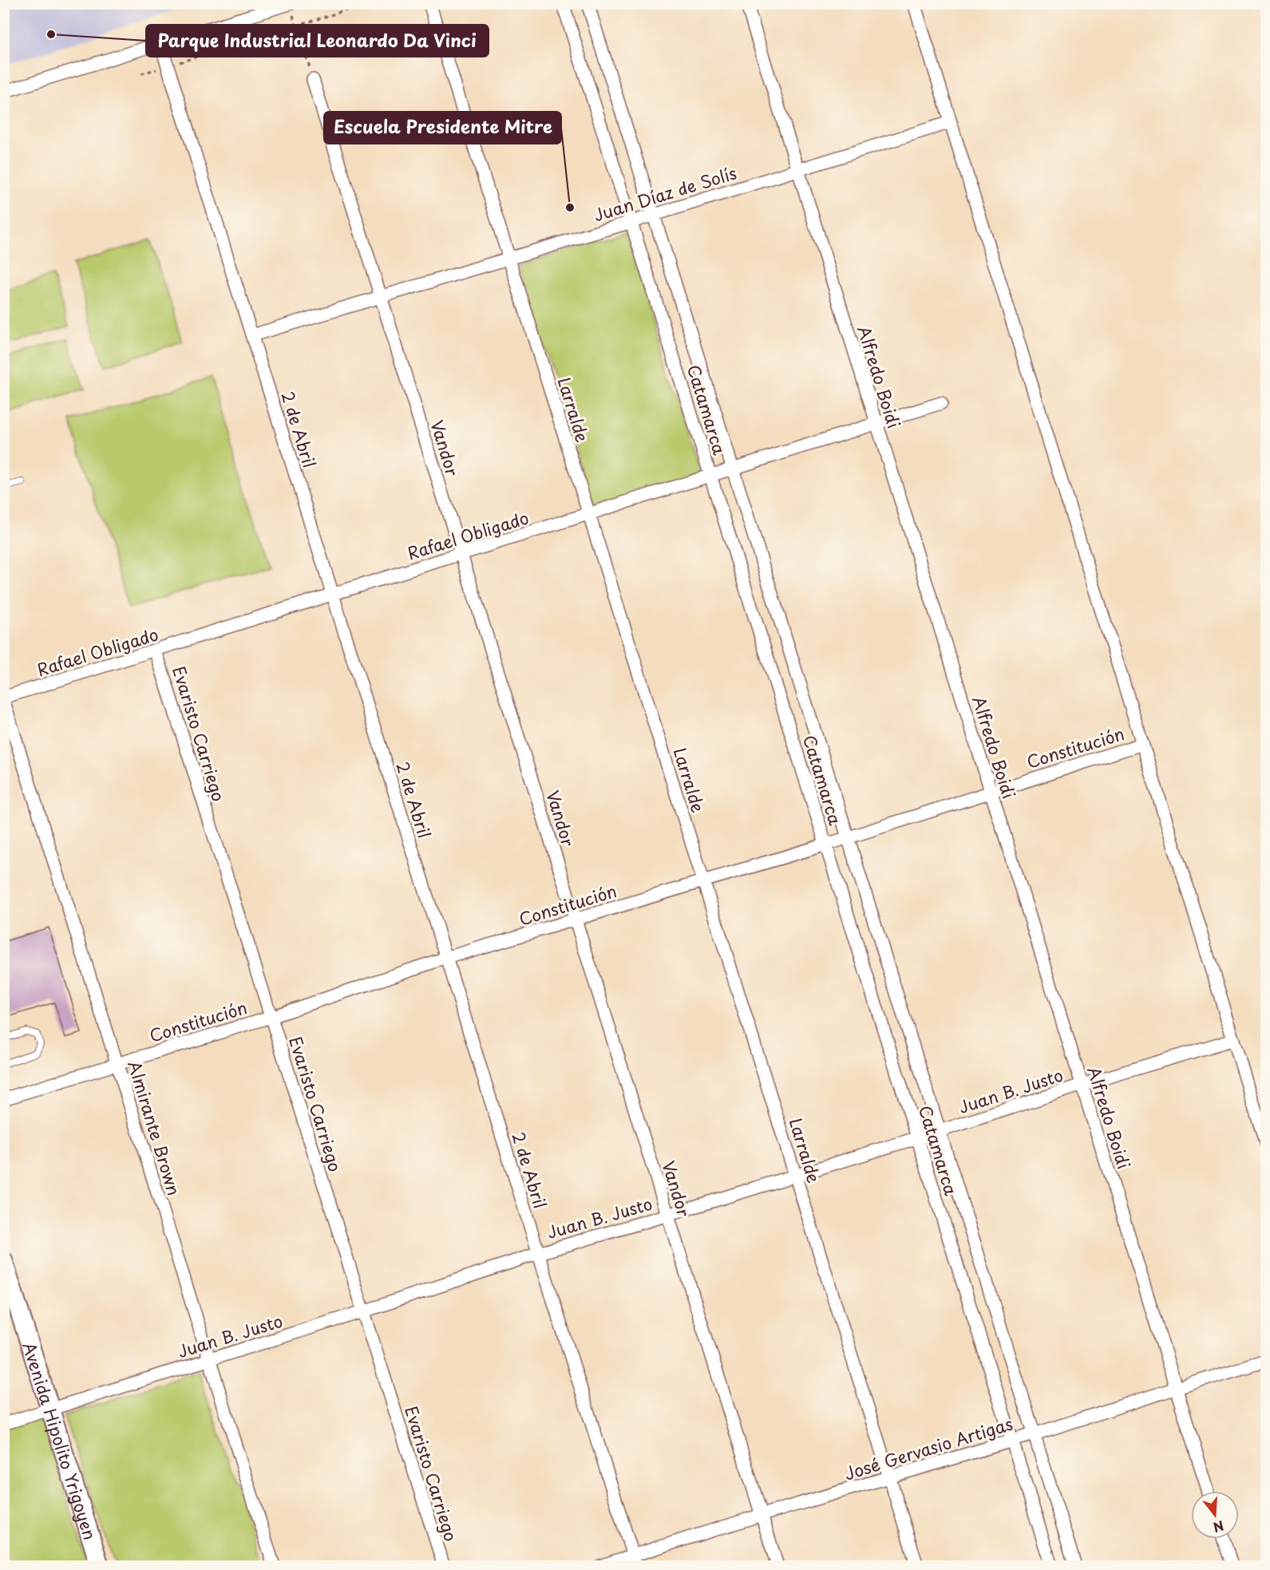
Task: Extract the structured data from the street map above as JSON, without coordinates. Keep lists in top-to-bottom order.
{
  "streets": {
    "main road": ["Avenida Hipolito Yrigoyen"],
    "street": [
      "Juan Díaz de Solís",
      "Alfredo Boidi",
      "Larralde",
      "Catamarca",
      "2 de Abril",
      "Vandor",
      "Rafael Obligado",
      "Evaristo Carriego",
      "Constitución",
      "Juan B. Justo",
      "Almirante Brown",
      "José Gervasio Artigas"
    ]
  },
  "crossings": [
    ["Juan Díaz de Solís", "Alfredo Boidi"],
    ["Juan Díaz de Solís", "Larralde"],
    ["Juan Díaz de Solís", "Catamarca"],
    ["Juan Díaz de Solís", "2 de Abril"],
    ["Juan Díaz de Solís", "Vandor"],
    ["Alfredo Boidi", "Rafael Obligado"],
    ["Alfredo Boidi", "Constitución"],
    ["Alfredo Boidi", "Juan B. Justo"],
    ["Alfredo Boidi", "José Gervasio Artigas"],
    ["Larralde", "Rafael Obligado"],
    ["Larralde", "Constitución"],
    ["Larralde", "Juan B. Justo"],
    ["Larralde", "José Gervasio Artigas"],
    ["Catamarca", "Rafael Obligado"],
    ["Catamarca", "Constitución"],
    ["Catamarca", "Juan B. Justo"],
    ["Catamarca", "José Gervasio Artigas"],
    ["2 de Abril", "Rafael Obligado"],
    ["2 de Abril", "Constitución"],
    ["2 de Abril", "Juan B. Justo"],
    ["2 de Abril", "José Gervasio Artigas"],
    ["Vandor", "Rafael Obligado"],
    ["Vandor", "Constitución"],
    ["Vandor", "Juan B. Justo"],
    ["Vandor", "José Gervasio Artigas"],
    ["Rafael Obligado", "Evaristo Carriego"],
    ["Rafael Obligado", "Almirante Brown"],
    ["Evaristo Carriego", "Constitución"],
    ["Evaristo Carriego", "Juan B. Justo"],
    ["Constitución", "Almirante Brown"],
    ["Juan B. Justo", "Almirante Brown"],
    ["Juan B. Justo", "Avenida Hipolito Yrigoyen"]
  ],
  "places": ["Parque Industrial Leonardo Da Vinci", "Escuela Presidente Mitre"],
  "north": "bottom"
}
